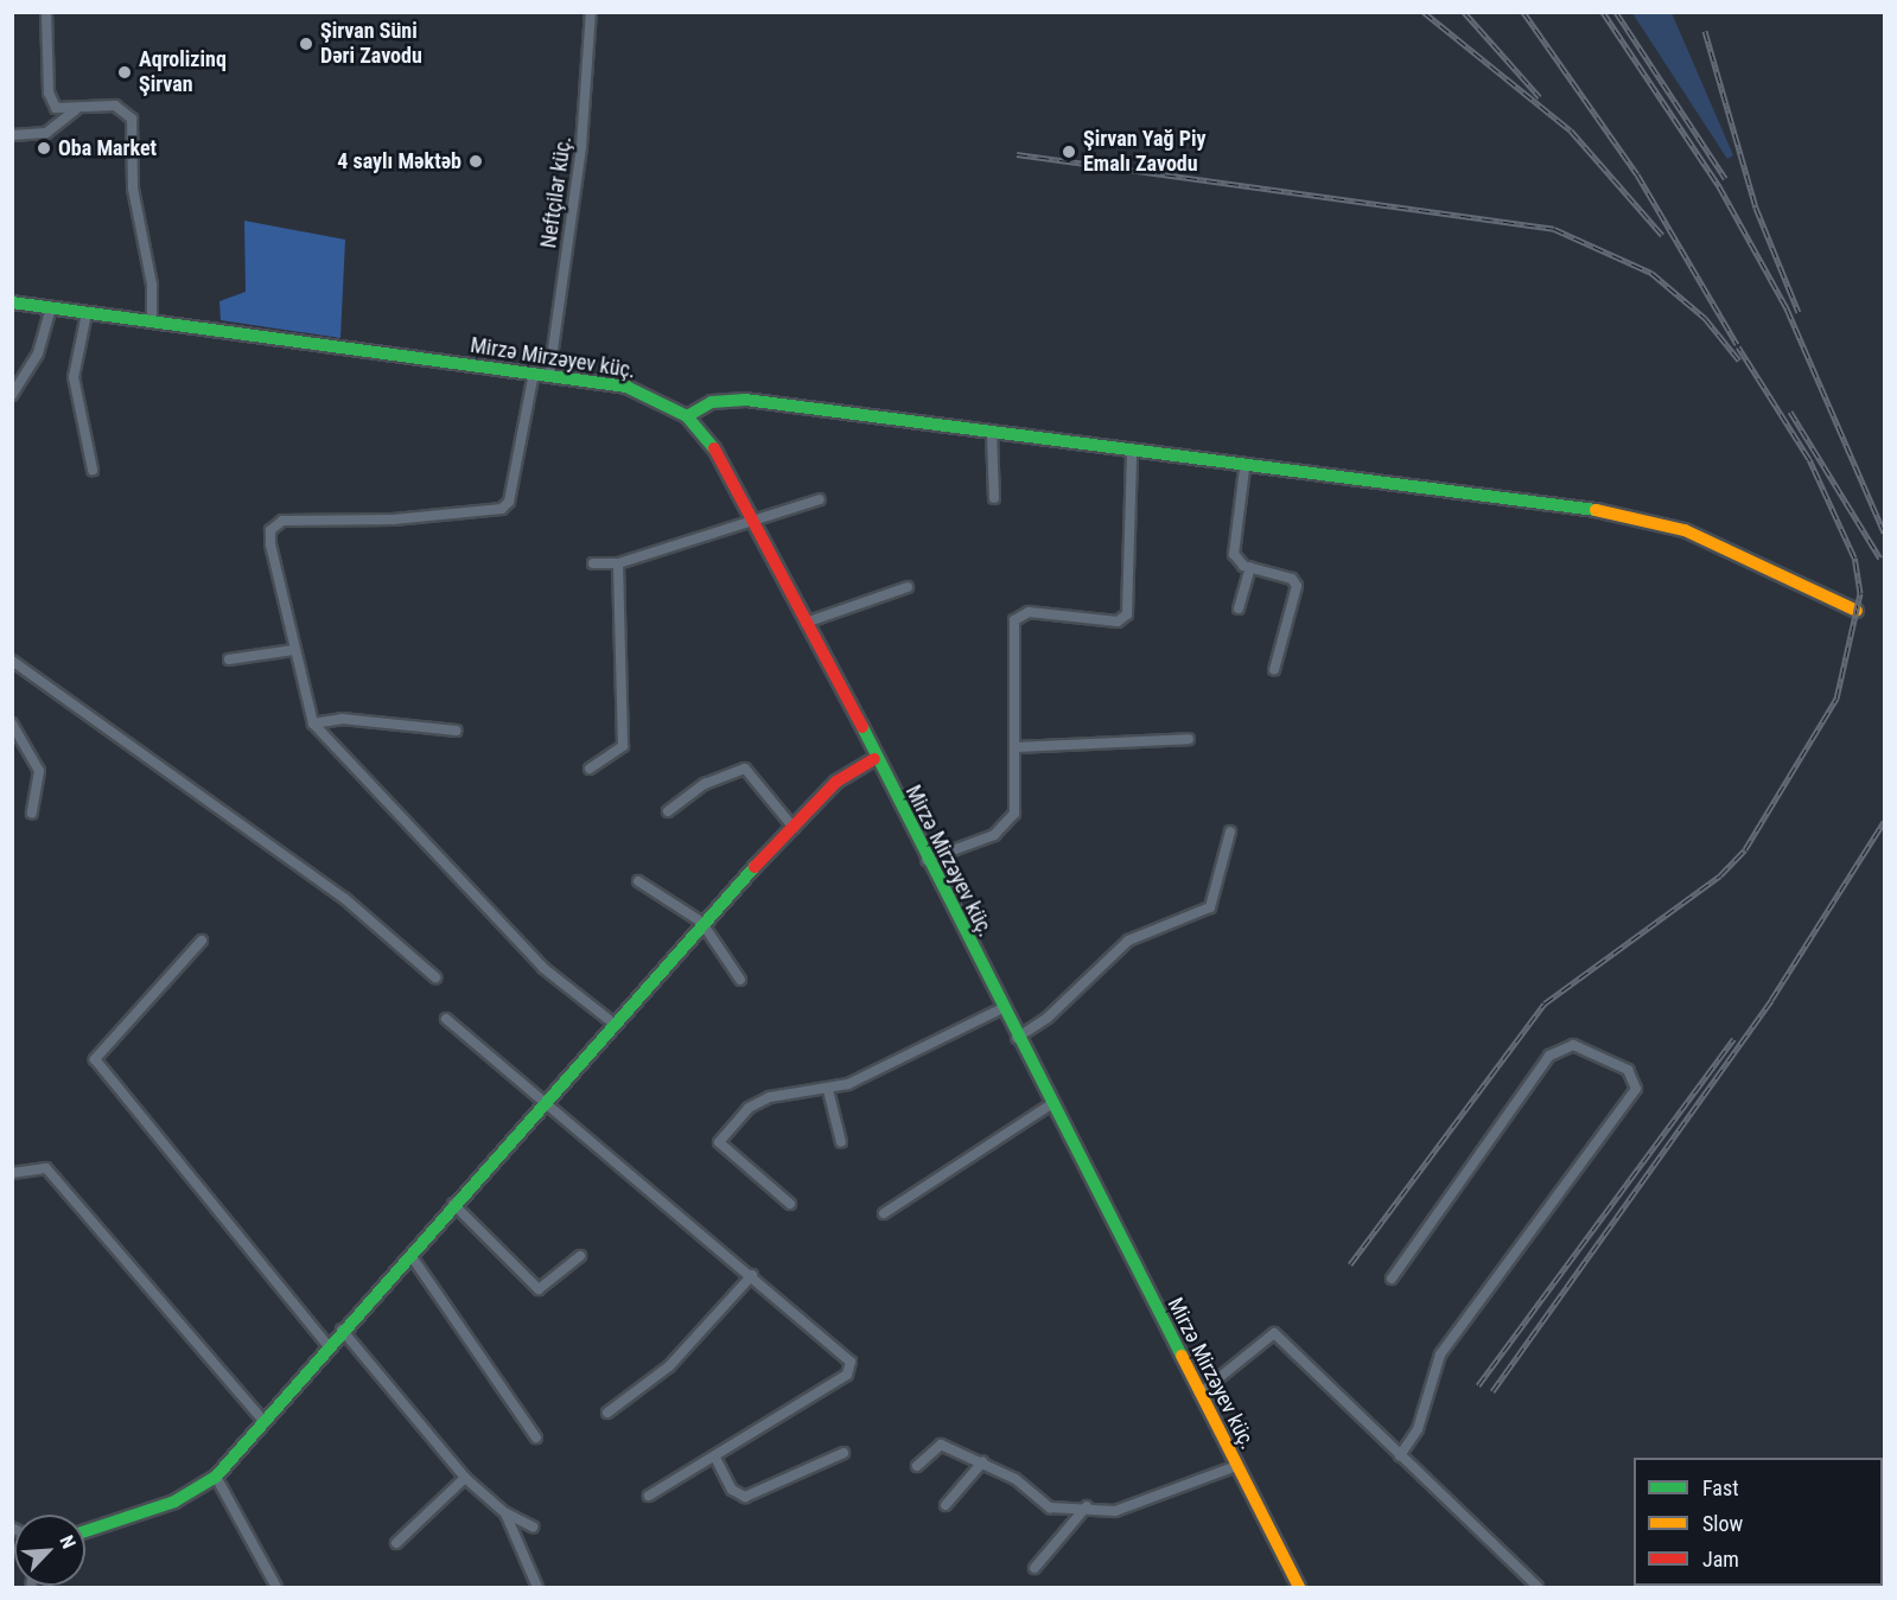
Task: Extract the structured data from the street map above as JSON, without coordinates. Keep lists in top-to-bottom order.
{
  "streets": {
    "street": ["Neftçilər küç.", "Mirzə Mirzəyev küç."]
  },
  "crossings": [
    ["Neftçilər küç.", "Mirzə Mirzəyev küç."]
  ],
  "places": [
    "Şirvan Süni Dəri Zavodu",
    "Aqrolizinq Şirvan",
    "Oba Market",
    "Şirvan Yağ Piy Emalı Zavodu",
    "4 saylı Məktəb"
  ],
  "legend": ["Fast", "Slow", "Jam"],
  "north": "top right"
}
